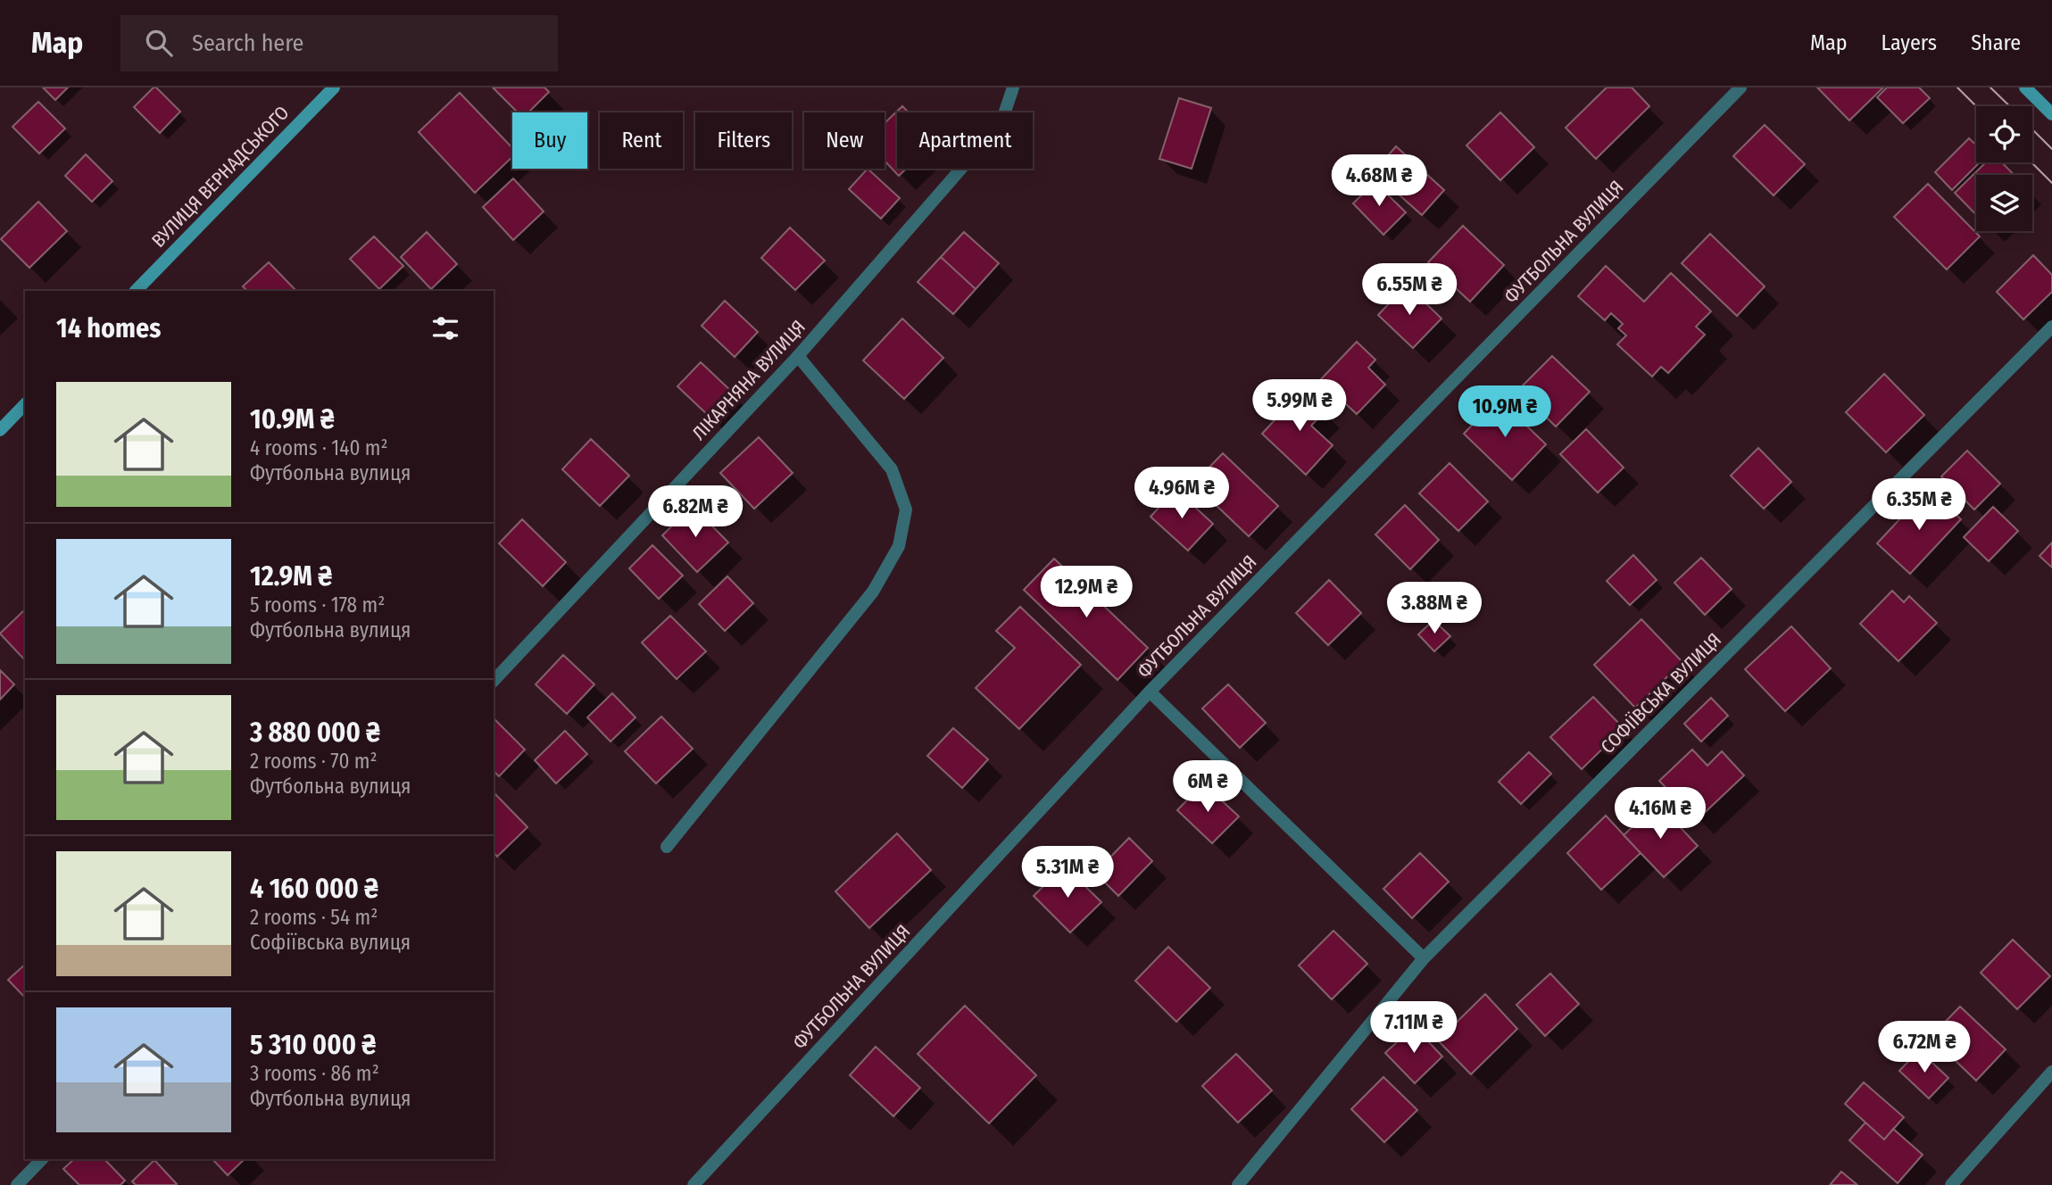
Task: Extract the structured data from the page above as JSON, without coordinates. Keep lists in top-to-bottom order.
{
  "streets": {
    "street": [
      "ВУЛИЦЯ ВЕРНАДСЬКОГО",
      "ФУТБОЛЬНА ВУЛИЦЯ",
      "ЛІКАРНЯНА ВУЛИЦЯ",
      "СОФІЇВСЬКА ВУЛИЦЯ"
    ]
  },
  "page": {
    "header": "Map",
    "search": "Search here",
    "nav": ["Map", "Layers", "Share"],
    "chip": [
      "Buy",
      "Rent",
      "Filters",
      "New",
      "Apartment"
    ],
    "price": [
      "4.68M ₴",
      "6.55M ₴",
      "5.99M ₴",
      "10.9M ₴",
      "4.96M ₴",
      "6.35M ₴",
      "6.82M ₴",
      "12.9M ₴",
      "3.88M ₴",
      "6M ₴",
      "4.16M ₴",
      "5.31M ₴",
      "7.11M ₴",
      "6.72M ₴"
    ],
    "heading": "14 homes",
    "list": [
      {
        "name": "10.9M ₴",
        "note": "4 rooms · 140 m² · Футбольна вулиця"
      },
      {
        "name": "12.9M ₴",
        "note": "5 rooms · 178 m² · Футбольна вулиця"
      },
      {
        "name": "3 880 000 ₴",
        "note": "2 rooms · 70 m² · Футбольна вулиця"
      },
      {
        "name": "4 160 000 ₴",
        "note": "2 rooms · 54 m² · Софіївська вулиця"
      },
      {
        "name": "5 310 000 ₴",
        "note": "3 rooms · 86 m² · Футбольна вулиця"
      }
    ]
  }
}
